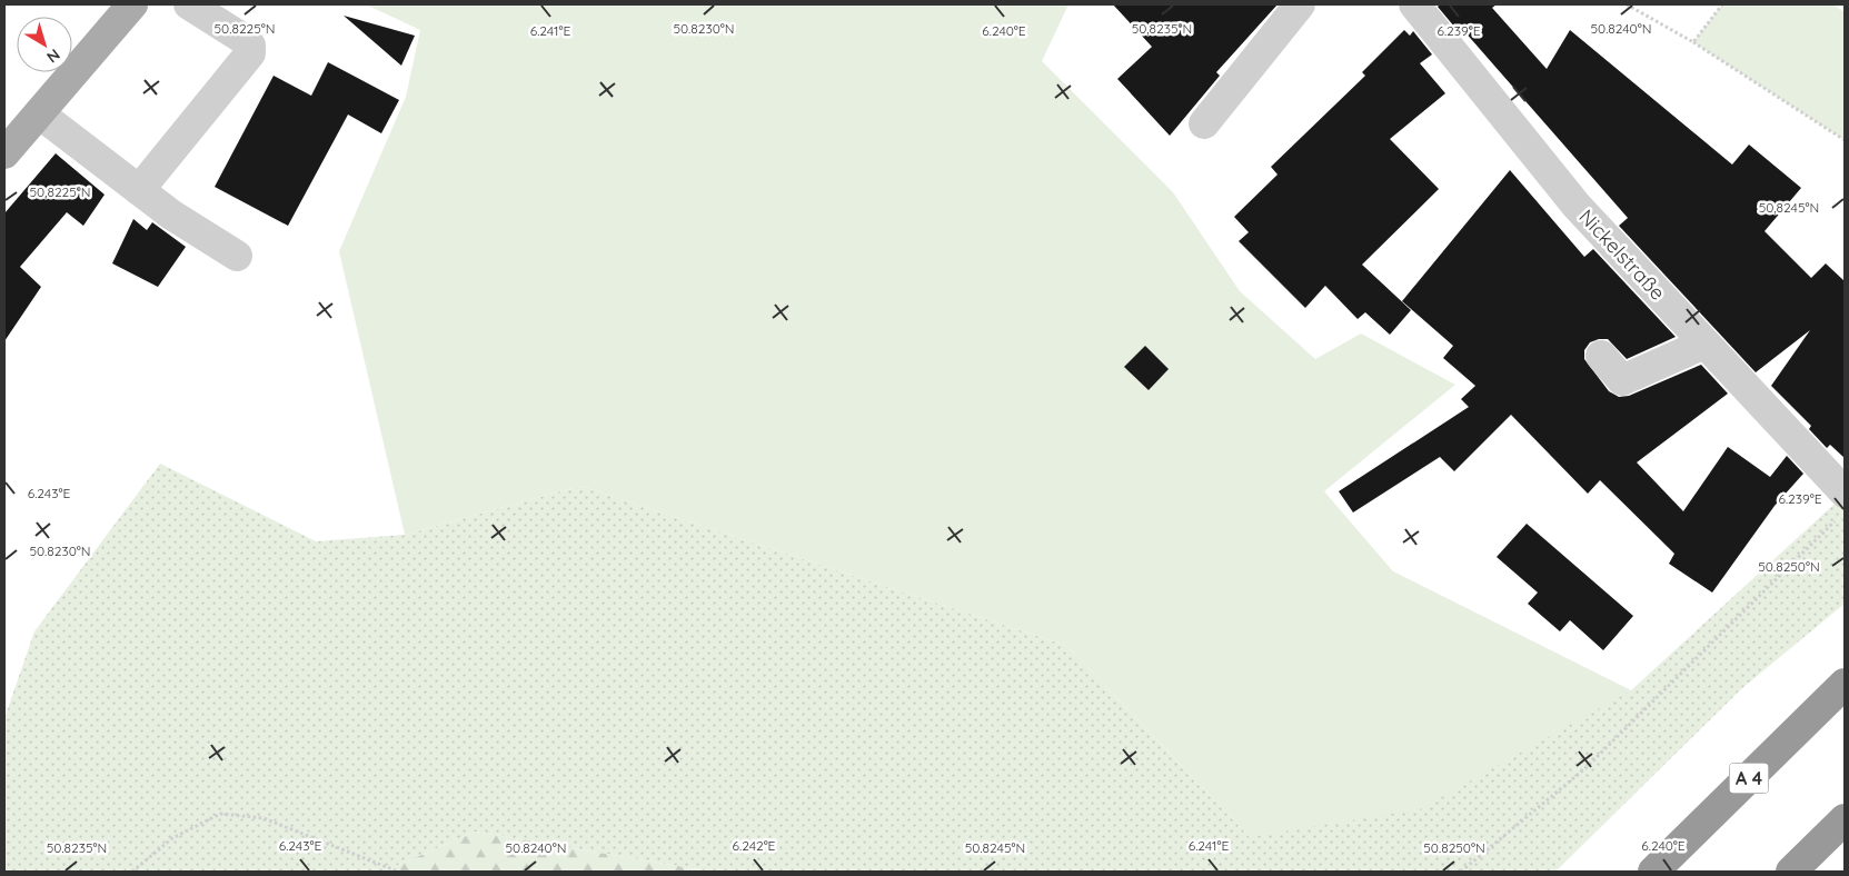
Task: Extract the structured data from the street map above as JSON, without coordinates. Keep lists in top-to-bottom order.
{
  "streets": {
    "highway": ["A 4"],
    "street": ["Nickelstraße"]
  },
  "north": "bottom right",
  "coordinates": [
    "50.8225°N",
    "50.8230°N",
    "50.8235°N",
    "50.8240°N",
    "6.241°E",
    "6.240°E",
    "6.239°E",
    "50.8245°N",
    "6.243°E",
    "50.8250°N",
    "6.242°E"
  ]
}
